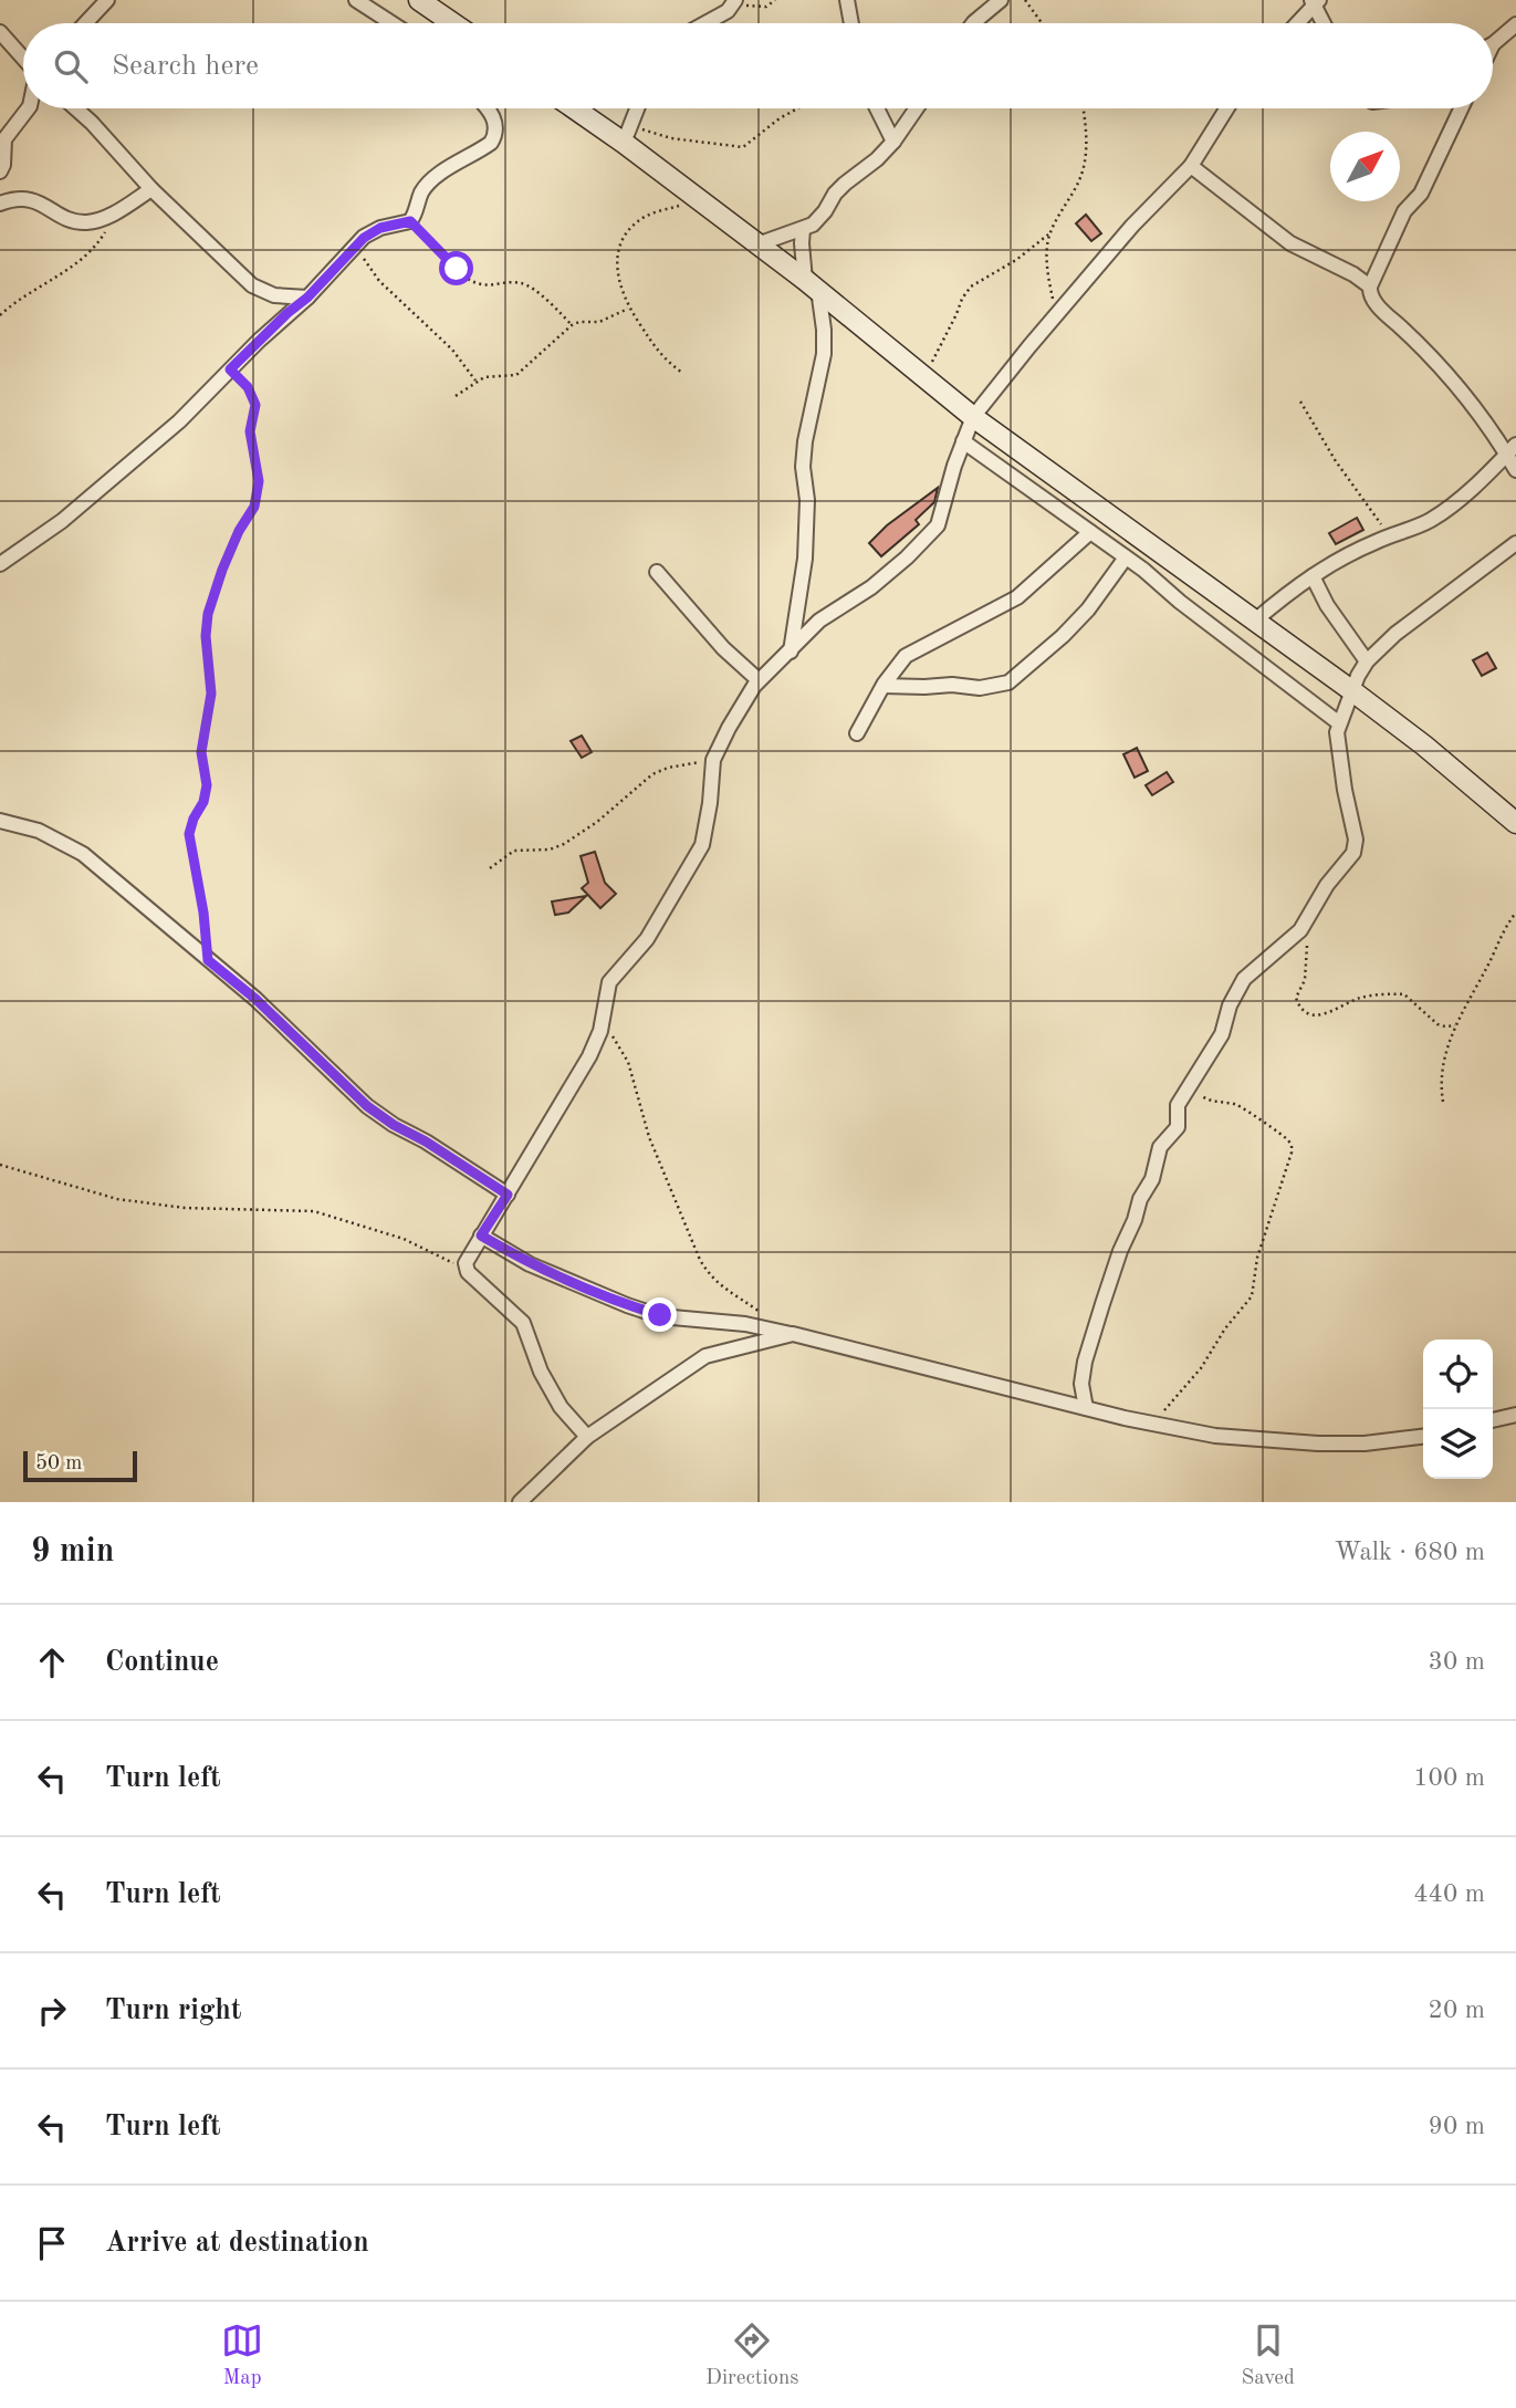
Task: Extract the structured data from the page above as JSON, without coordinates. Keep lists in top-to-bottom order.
{
  "scale_bar": "50 m",
  "north": "top right",
  "page": {
    "search": "Search here",
    "scale": "50 m",
    "heading": ["9 min", "Walk · 680 m"],
    "list": [
      ["Continue", "30 m"],
      ["Turn left", "100 m"],
      ["Turn left", "440 m"],
      ["Turn right", "20 m"],
      ["Turn left", "90 m"],
      "Arrive at destination"
    ],
    "nav": ["Map", "Directions", "Saved"]
  }
}
